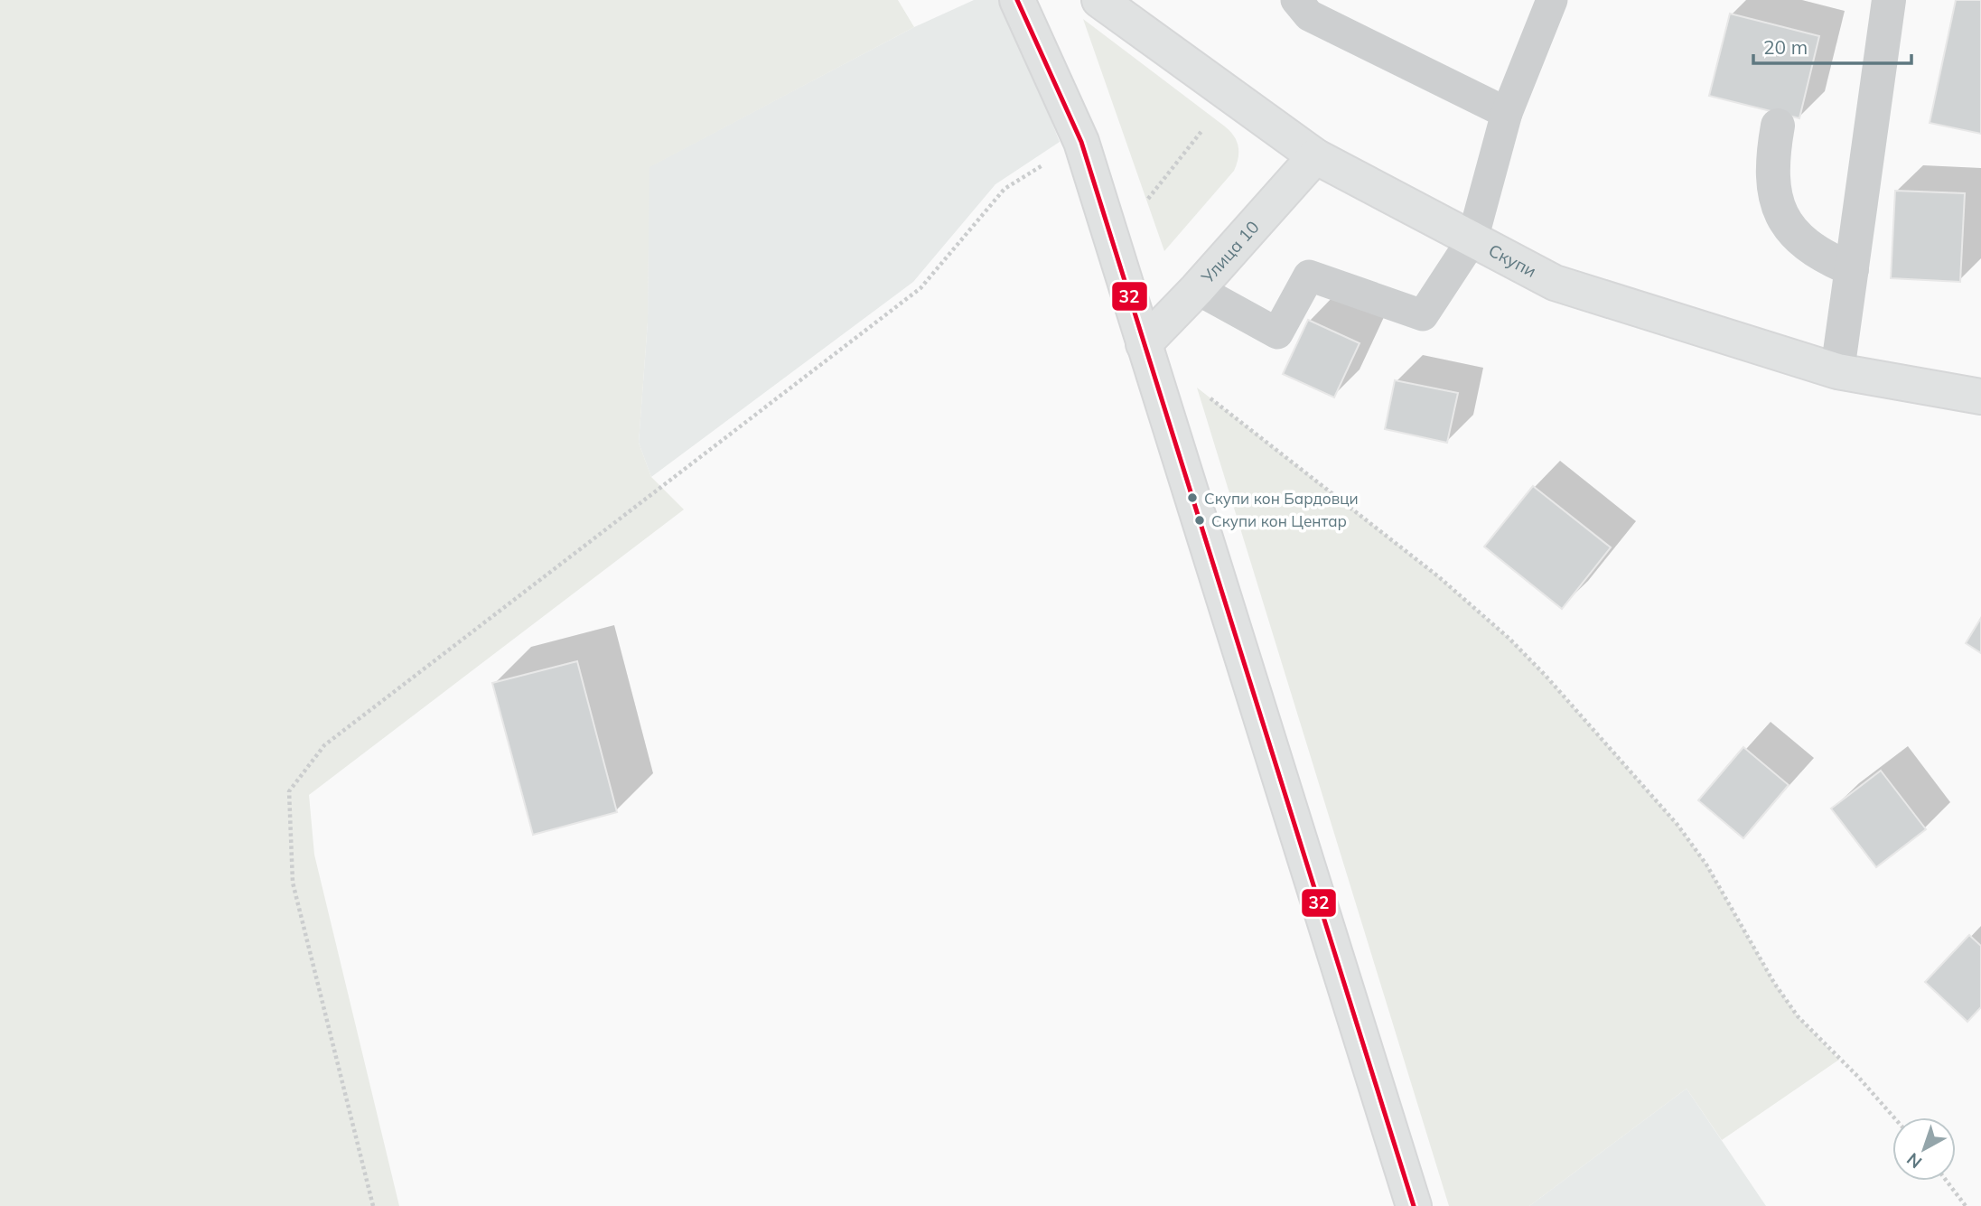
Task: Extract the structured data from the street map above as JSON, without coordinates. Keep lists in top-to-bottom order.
{
  "streets": {
    "street": ["Улица 10", "Скупи"]
  },
  "crossings": [
    ["Улица 10", "Скупи"]
  ],
  "places": ["Скупи кон Бардовци", "Скупи кон Центар"],
  "lines": ["transit line 32"],
  "scale_bar": "20 m",
  "north": "bottom left"
}
